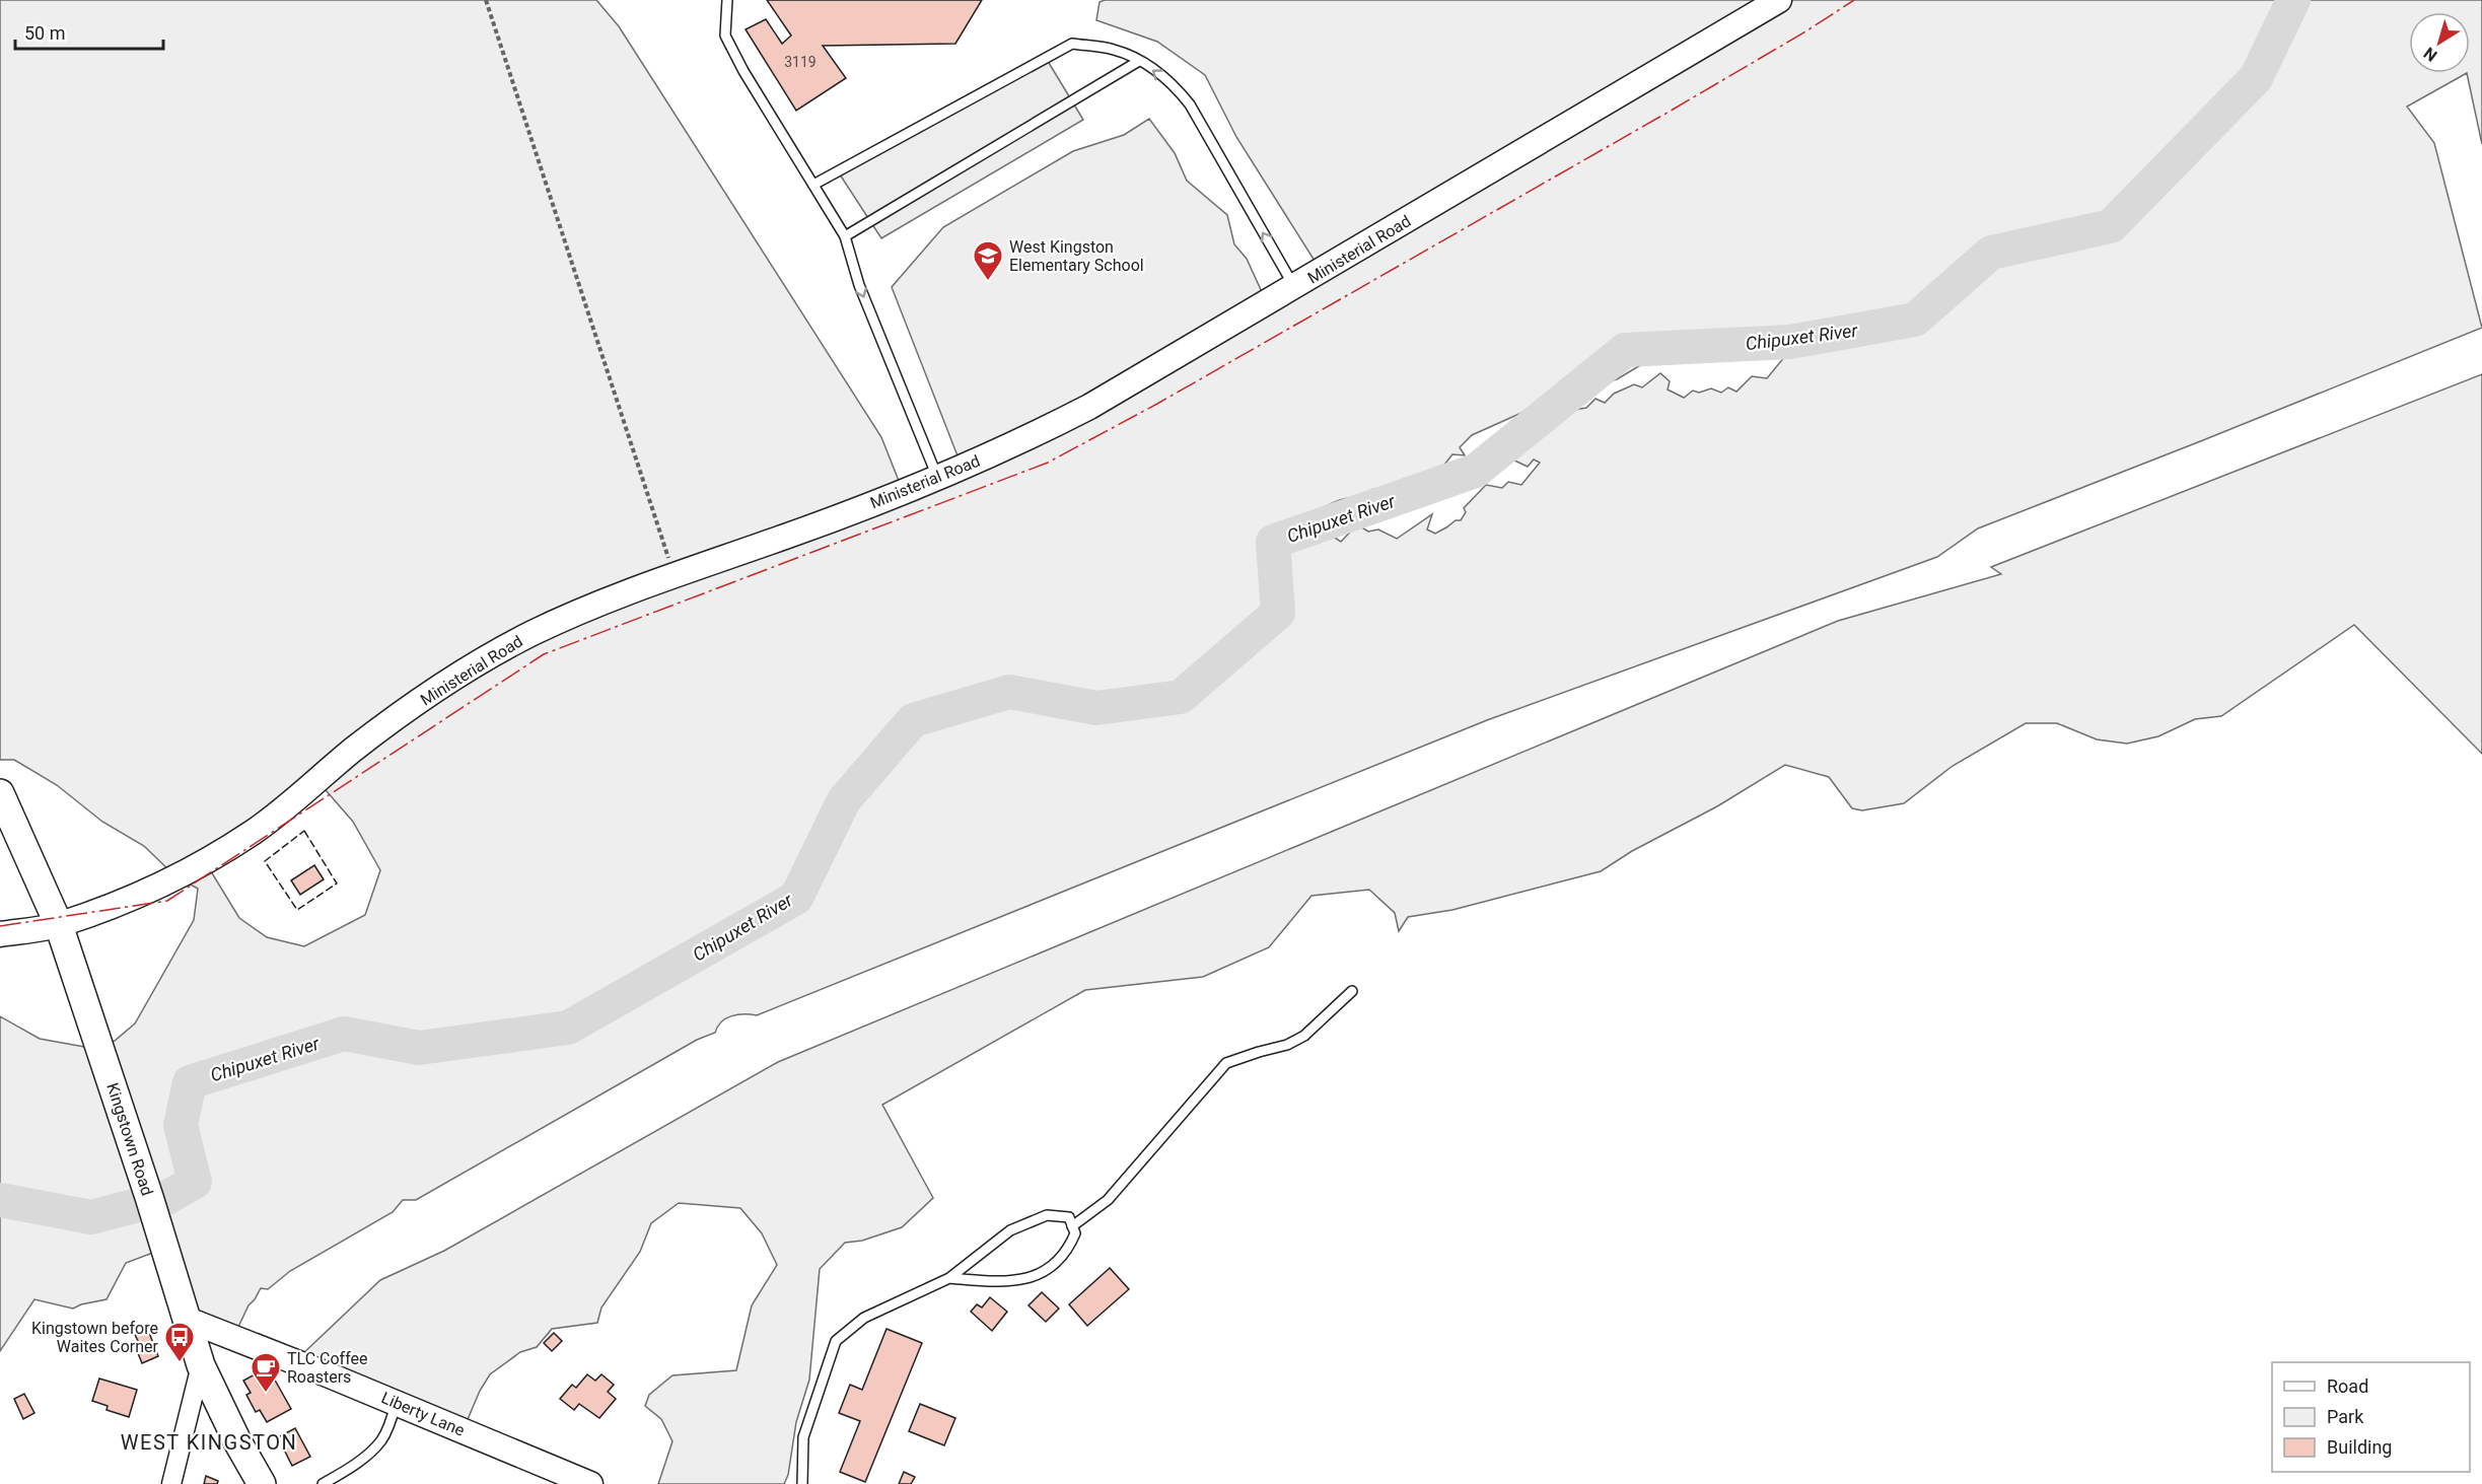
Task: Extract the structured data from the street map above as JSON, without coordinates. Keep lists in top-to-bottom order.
{
  "streets": {
    "main road": ["Ministerial Road", "Kingstown Road", "Liberty Lane"]
  },
  "crossings": [
    ["Ministerial Road", "Kingstown Road"],
    ["Kingstown Road", "Liberty Lane"]
  ],
  "districts": ["WEST KINGSTON"],
  "water": ["Chipuxet River"],
  "places": {
    "school or university": ["West Kingston Elementary School"],
    "bus stop": ["Kingstown before Waites Corner"],
    "cafe": ["TLC Coffee Roasters"]
  },
  "house_numbers": ["3119"],
  "legend": ["Road", "Park", "Building"],
  "scale_bar": "50 m",
  "north": "bottom left"
}
